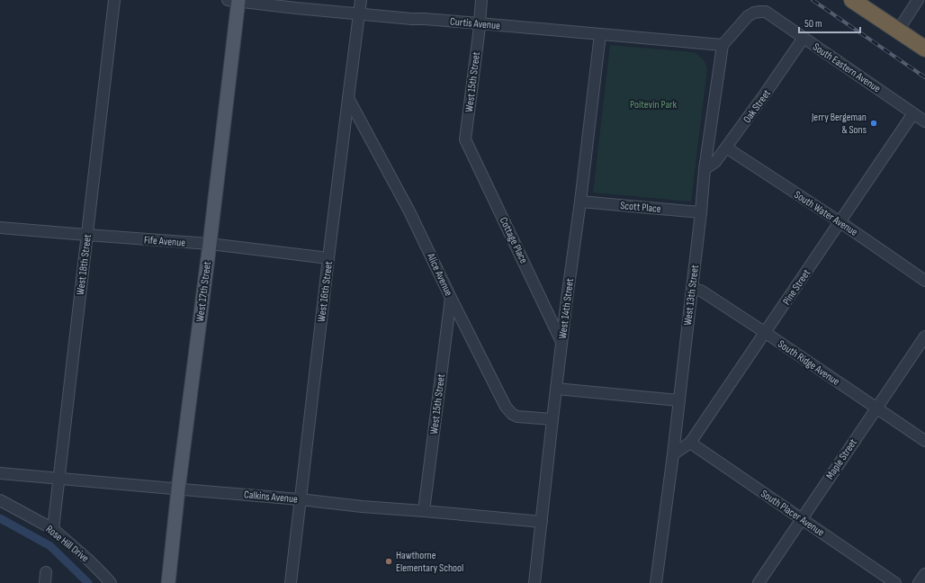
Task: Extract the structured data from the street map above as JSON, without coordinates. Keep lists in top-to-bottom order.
{
  "streets": {
    "main road": ["West 17th Street"],
    "street": [
      "Curtis Avenue",
      "South Eastern Avenue",
      "West 15th Street",
      "Oak Street",
      "Scott Place",
      "South Water Avenue",
      "Cottage Place",
      "Fife Avenue",
      "West 18th Street",
      "Alice Avenue",
      "Pine Street",
      "West 16th Street",
      "West 13th Street",
      "West 14th Street",
      "South Ridge Avenue",
      "Maple Street",
      "Calkins Avenue",
      "South Placer Avenue",
      "Rose Hill Drive"
    ]
  },
  "crossings": [
    ["Curtis Avenue", "South Eastern Avenue"],
    ["Curtis Avenue", "West 15th Street"],
    ["Curtis Avenue", "West 17th Street"],
    ["Curtis Avenue", "West 16th Street"],
    ["Curtis Avenue", "West 13th Street"],
    ["Curtis Avenue", "West 14th Street"],
    ["South Eastern Avenue", "Oak Street"],
    ["South Eastern Avenue", "Pine Street"],
    ["South Eastern Avenue", "West 13th Street"],
    ["West 15th Street", "Cottage Place"],
    ["West 15th Street", "Alice Avenue"],
    ["West 15th Street", "Calkins Avenue"],
    ["Oak Street", "South Water Avenue"],
    ["Oak Street", "West 13th Street"],
    ["Scott Place", "West 13th Street"],
    ["Scott Place", "West 14th Street"],
    ["South Water Avenue", "Pine Street"],
    ["Cottage Place", "West 14th Street"],
    ["Fife Avenue", "West 18th Street"],
    ["Fife Avenue", "West 17th Street"],
    ["Fife Avenue", "West 16th Street"],
    ["West 18th Street", "Calkins Avenue"],
    ["West 18th Street", "Rose Hill Drive"],
    ["Alice Avenue", "West 16th Street"],
    ["Alice Avenue", "West 14th Street"],
    ["Pine Street", "West 13th Street"],
    ["Pine Street", "South Ridge Avenue"],
    ["Pine Street", "South Placer Avenue"],
    ["West 17th Street", "Calkins Avenue"],
    ["West 16th Street", "Calkins Avenue"],
    ["West 13th Street", "South Ridge Avenue"],
    ["West 14th Street", "Calkins Avenue"],
    ["South Ridge Avenue", "Maple Street"],
    ["Maple Street", "South Placer Avenue"]
  ],
  "parks": ["Poitevin Park"],
  "places": ["Jerry Bergeman & Sons", "Hawthorne Elementary School"],
  "scale_bar": "50 m"
}
